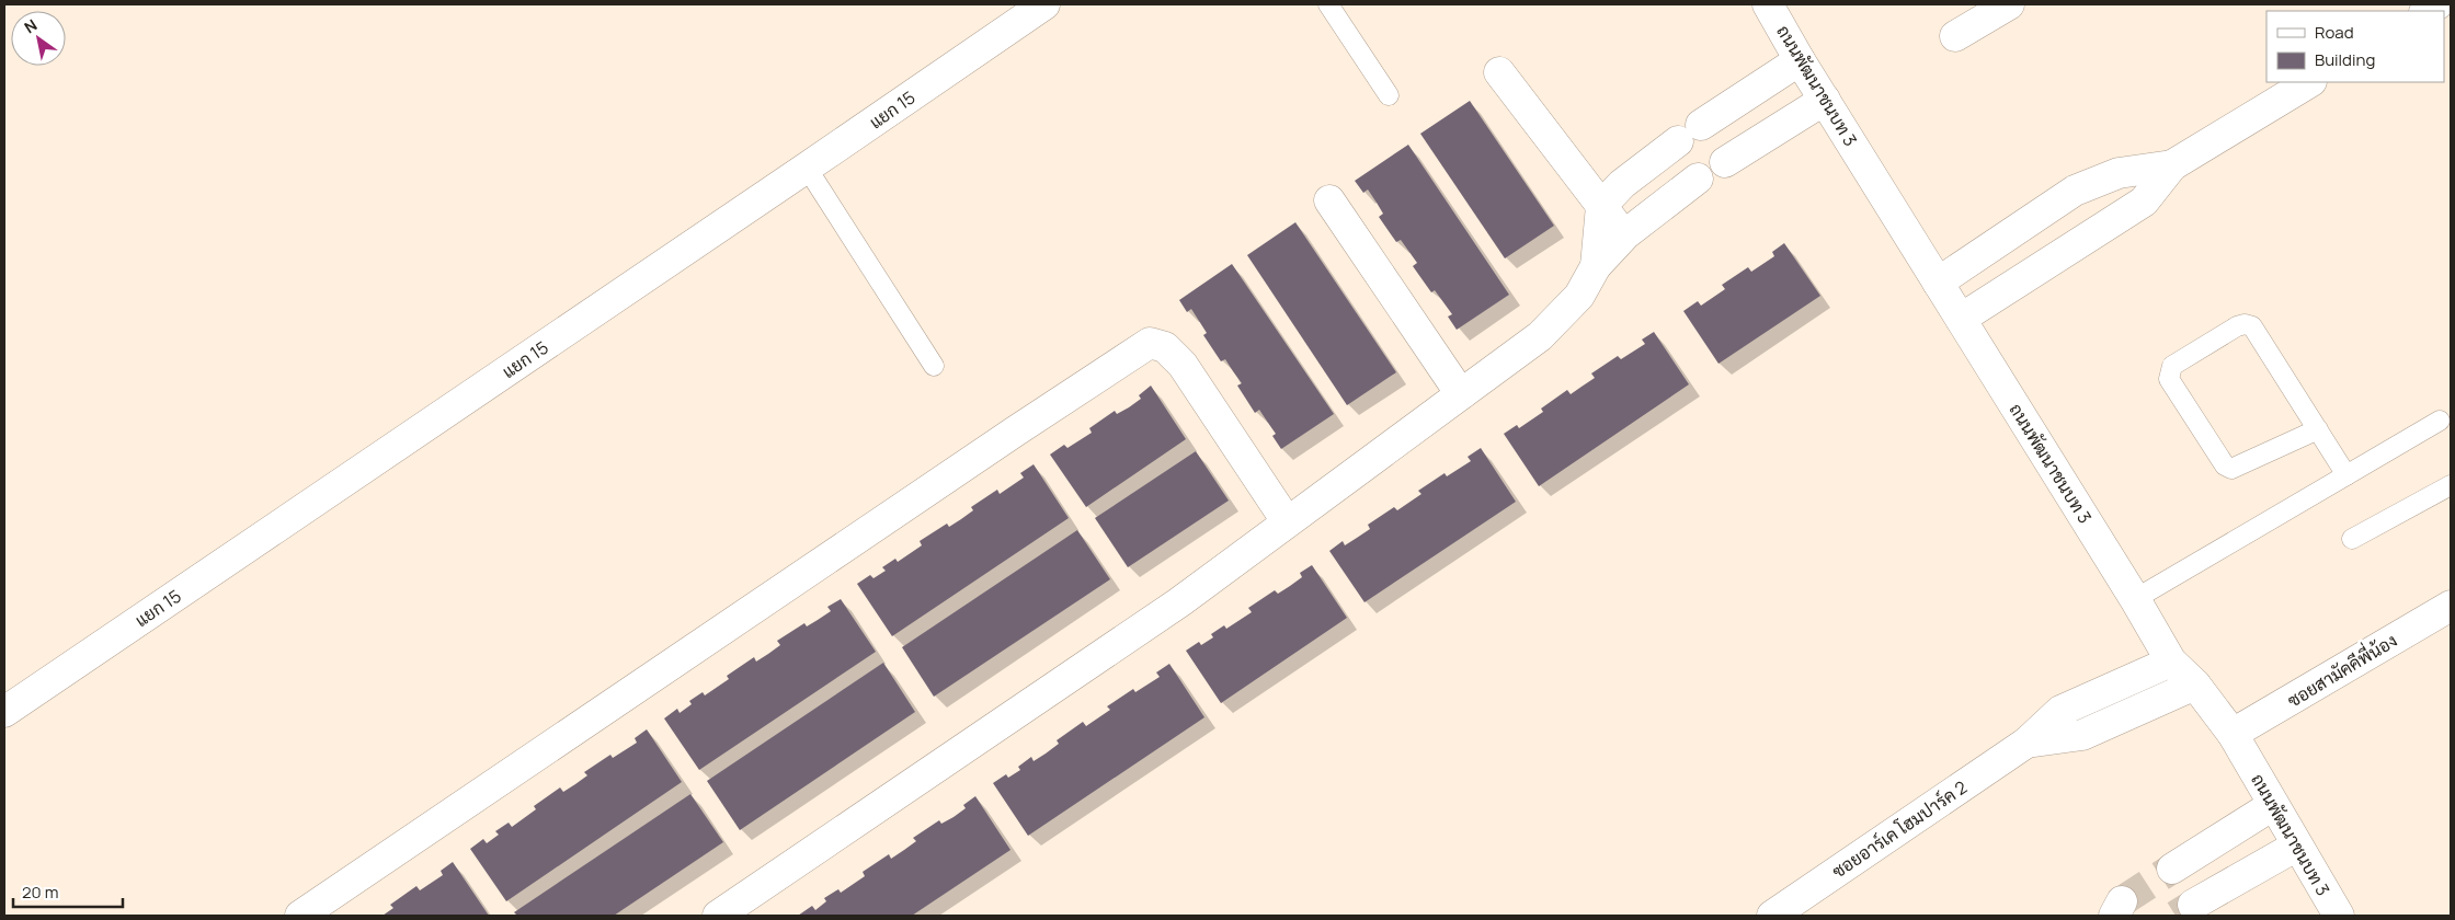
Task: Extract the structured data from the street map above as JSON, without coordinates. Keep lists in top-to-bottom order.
{
  "streets": {
    "street": [
      "ถนนพัฒนาชนบท 3",
      "แยก 15",
      "ซอยสามัคคีพี่น้อง",
      "ซอยอาร์เค โฮมปาร์ค 2"
    ]
  },
  "crossings": [
    ["ถนนพัฒนาชนบท 3", "ซอยสามัคคีพี่น้อง"],
    ["ถนนพัฒนาชนบท 3", "ซอยอาร์เค โฮมปาร์ค 2"]
  ],
  "legend": ["Road", "Building"],
  "scale_bar": "20 m",
  "north": "top left"
}
